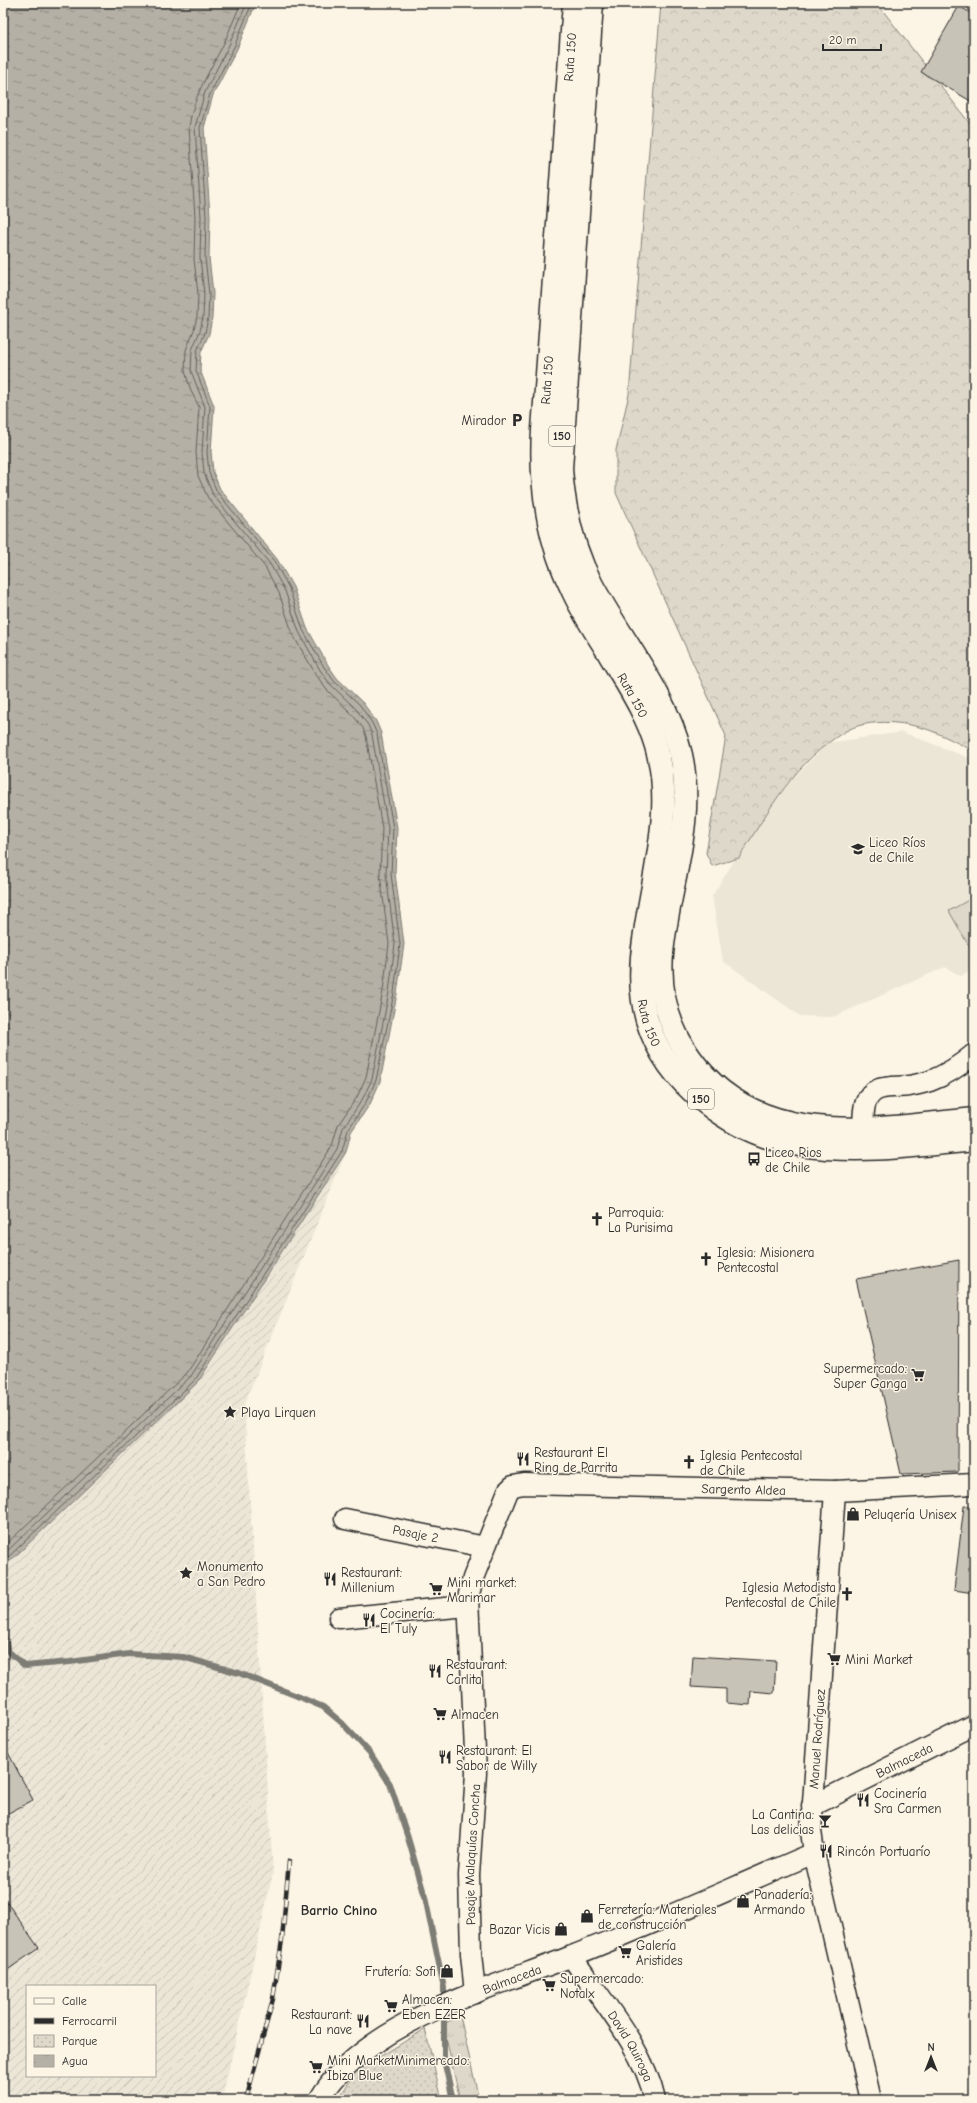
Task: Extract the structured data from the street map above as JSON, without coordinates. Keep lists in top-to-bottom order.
{
  "streets": {
    "main road": ["Ruta 150", "150"],
    "street": [
      "Sargento Aldea",
      "Pasaje 2",
      "Manuel Rodríguez",
      "Balmaceda",
      "Pasaje Malaquías Concha",
      "David Quiroga"
    ]
  },
  "crossings": [
    ["Sargento Aldea", "Manuel Rodríguez"],
    ["Sargento Aldea", "Pasaje Malaquías Concha"],
    ["Pasaje 2", "Pasaje Malaquías Concha"],
    ["Manuel Rodríguez", "Balmaceda"],
    ["Balmaceda", "Pasaje Malaquías Concha"],
    ["Balmaceda", "David Quiroga"]
  ],
  "districts": ["Barrio Chino"],
  "places": {
    "parking": ["Mirador"],
    "school or university": ["Liceo Ríos de Chile"],
    "bus stop": ["Liceo Rios de Chile"],
    "church": [
      "Parroquia: La Purisima",
      "Iglesia: Misionera Pentecostal",
      "Iglesia Pentecostal de Chile",
      "Iglesia Metodista Pentecostal de Chile"
    ],
    "supermarket": [
      "Supermercado: Super Ganga",
      "Mini market: Marimar",
      "Mini Market",
      "Almacen",
      "Galería Aristides",
      "Supermercado: Notalx",
      "Almacen: Eben EZER",
      "Mini MarketMinimercado: Ibiza Blue"
    ],
    "place": ["Playa Lirquen", "Monumento a San Pedro"],
    "restaurant": [
      "Restaurant El Ring de Parrita",
      "Restaurant: Millenium",
      "Cocinería: El Tuly",
      "Restaurant: Carlita",
      "Restaurant: El Sabor de Willy",
      "Cocinería Sra Carmen",
      "Rincón Portuarío",
      "Restaurant: La nave"
    ],
    "shop": [
      "Peluqería Unisex",
      "Panadería: Armando",
      "Ferretería: Materiales de construcción",
      "Bazar Vicis",
      "Frutería: Sofi"
    ],
    "bar": ["La Cantina: Las delicias"]
  },
  "legend": [
    "Calle",
    "Ferrocarril",
    "Parque",
    "Agua"
  ],
  "scale_bar": "20 m",
  "north": "top"
}
